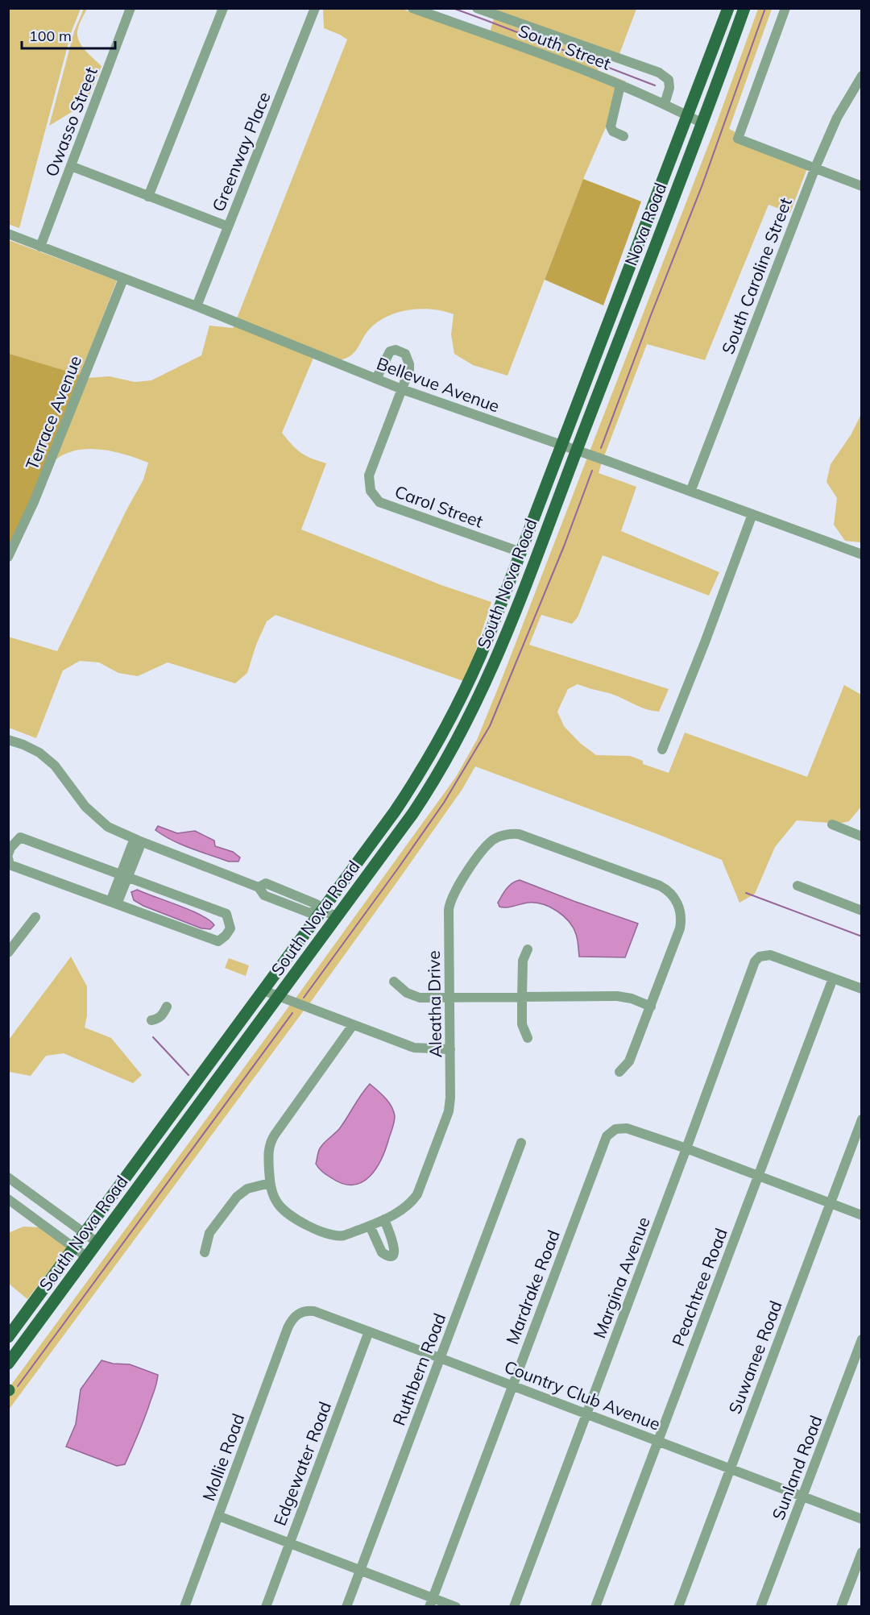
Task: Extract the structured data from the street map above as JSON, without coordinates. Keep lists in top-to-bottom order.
{
  "streets": {
    "main road": ["Nova Road", "South Nova Road"],
    "street": [
      "South Street",
      "Owasso Street",
      "Greenway Place",
      "South Caroline Street",
      "Bellevue Avenue",
      "Terrace Avenue",
      "Carol Street",
      "Aleatha Drive",
      "Margina Avenue",
      "Mardrake Road",
      "Peachtree Road",
      "Suwanee Road",
      "Ruthbern Road",
      "Country Club Avenue",
      "Mollie Road",
      "Edgewater Road",
      "Sunland Road"
    ]
  },
  "crossings": [
    ["South Street", "Nova Road"],
    ["Owasso Street", "Bellevue Avenue"],
    ["Greenway Place", "Bellevue Avenue"],
    ["Nova Road", "Bellevue Avenue"],
    ["Nova Road", "South Nova Road"],
    ["South Caroline Street", "Bellevue Avenue"],
    ["Bellevue Avenue", "Terrace Avenue"],
    ["Bellevue Avenue", "Carol Street"],
    ["Bellevue Avenue", "South Nova Road"],
    ["Carol Street", "South Nova Road"],
    ["Margina Avenue", "Mardrake Road"],
    ["Margina Avenue", "Peachtree Road"],
    ["Margina Avenue", "Country Club Avenue"],
    ["Mardrake Road", "Country Club Avenue"],
    ["Peachtree Road", "Country Club Avenue"],
    ["Suwanee Road", "Country Club Avenue"],
    ["Ruthbern Road", "Country Club Avenue"],
    ["Country Club Avenue", "Mollie Road"],
    ["Country Club Avenue", "Edgewater Road"],
    ["Country Club Avenue", "Sunland Road"]
  ],
  "scale_bar": "100 m"
}
